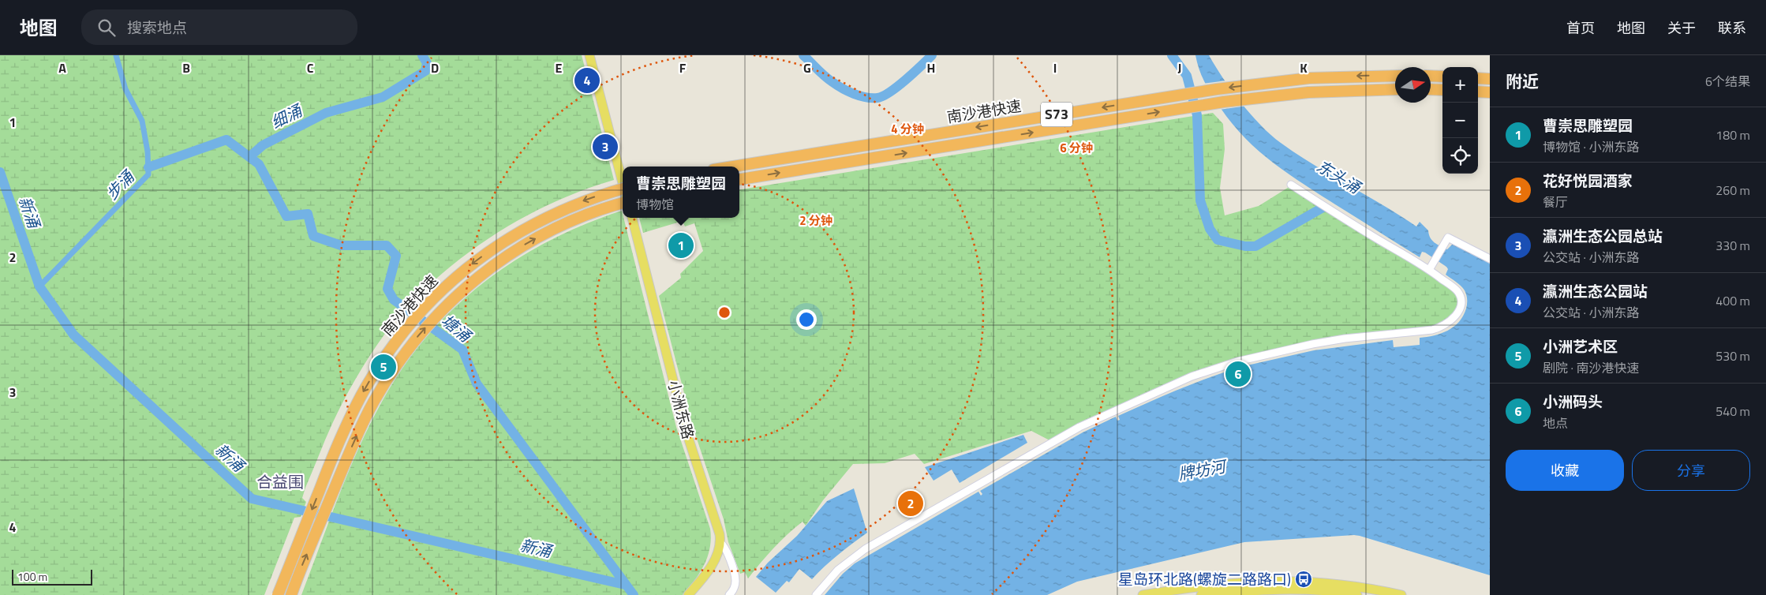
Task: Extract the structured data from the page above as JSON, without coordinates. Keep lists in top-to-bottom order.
{
  "streets": {
    "highway": ["南沙港快速", "S73"],
    "main road": ["小洲东路"]
  },
  "districts": ["合益围"],
  "water": [
    "细涌",
    "东头涌",
    "步涌",
    "新涌",
    "塘涌",
    "牌坊河"
  ],
  "places": {
    "bus stop": ["星岛环北路(螺旋二路路口)"]
  },
  "scale_bar": "100 m",
  "north": "right",
  "page": {
    "header": "地图",
    "search": "搜索地点",
    "nav": [
      "首页",
      "地图",
      "关于",
      "联系"
    ],
    "heading": ["附近", "6个结果"],
    "pins": [
      "4",
      "3",
      "1",
      "5",
      "6",
      "2"
    ],
    "map_buttons": ["+", "−"],
    "list": [
      {
        "mark": "1",
        "name": "曹崇思雕塑园",
        "note": "博物馆 · 小洲东路",
        "value": "180 m"
      },
      {
        "mark": "2",
        "name": "花好悦园酒家",
        "note": "餐厅",
        "value": "260 m"
      },
      {
        "mark": "3",
        "name": "瀛洲生态公园总站",
        "note": "公交站 · 小洲东路",
        "value": "330 m"
      },
      {
        "mark": "4",
        "name": "瀛洲生态公园站",
        "note": "公交站 · 小洲东路",
        "value": "400 m"
      },
      {
        "mark": "5",
        "name": "小洲艺术区",
        "note": "剧院 · 南沙港快速",
        "value": "530 m"
      },
      {
        "mark": "6",
        "name": "小洲码头",
        "note": "地点",
        "value": "540 m"
      }
    ],
    "popup": ["曹崇思雕塑园", "博物馆"],
    "buttons": ["收藏", "分享"],
    "scale": "100 m"
  },
  "grid": {
    "columns": [
      "A",
      "B",
      "C",
      "D",
      "E",
      "F",
      "G",
      "H",
      "I",
      "J",
      "K"
    ],
    "rows": [
      "1",
      "2",
      "3",
      "4"
    ]
  },
  "rings": ["4 分钟", "6 分钟", "2 分钟"]
}
